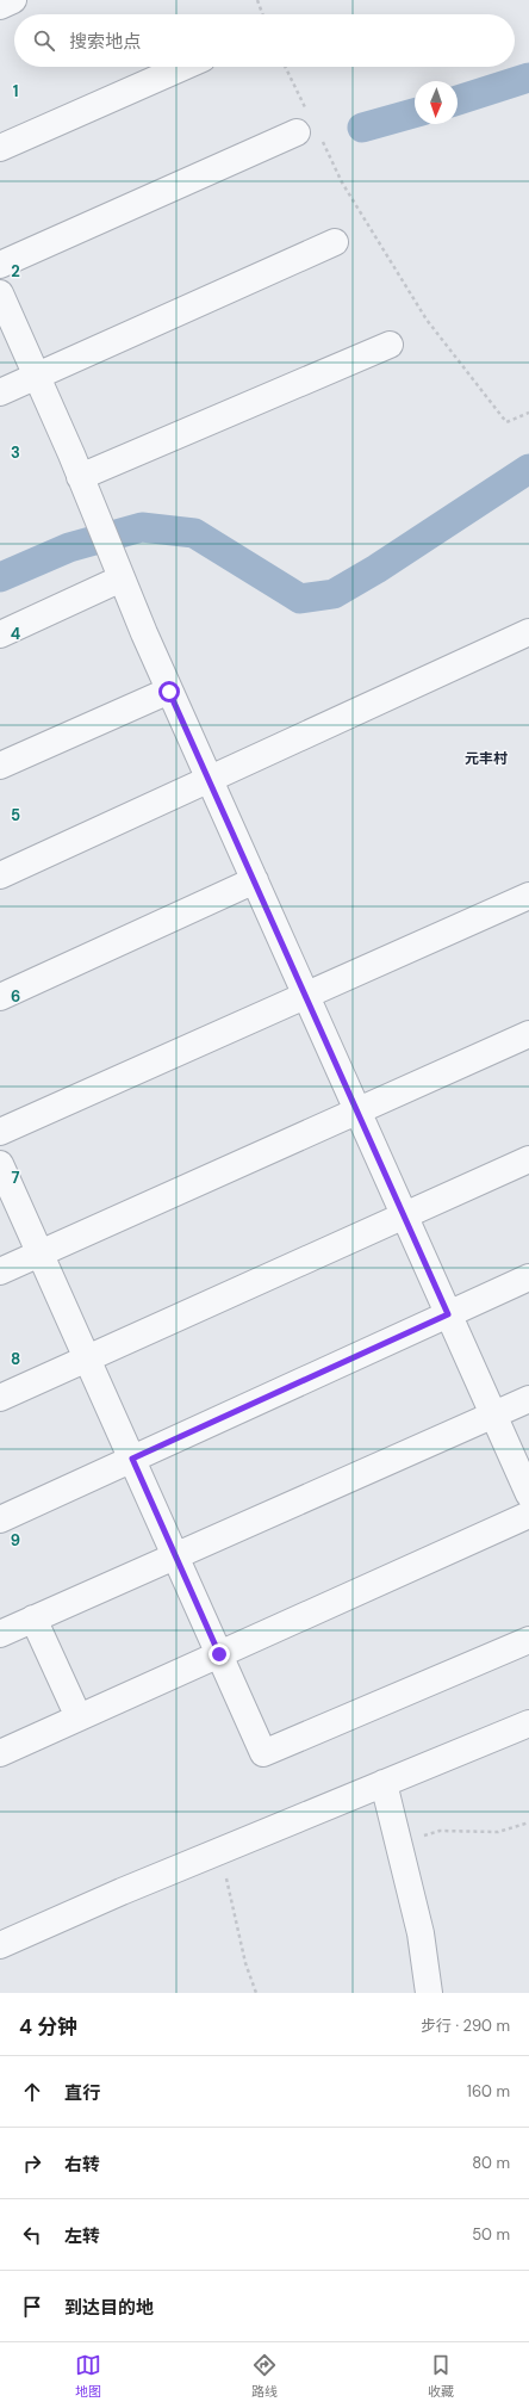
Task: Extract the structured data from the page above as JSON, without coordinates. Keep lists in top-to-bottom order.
{
  "districts": ["元丰村"],
  "north": "bottom",
  "page": {
    "search": "搜索地点",
    "heading": ["4 分钟", "步行 · 290 m"],
    "list": [
      ["直行", "160 m"],
      ["右转", "80 m"],
      ["左转", "50 m"],
      "到达目的地"
    ],
    "nav": ["地图", "路线", "收藏"]
  },
  "grid": {
    "rows": [
      "1",
      "2",
      "3",
      "4",
      "5",
      "6",
      "7",
      "8",
      "9"
    ]
  }
}
